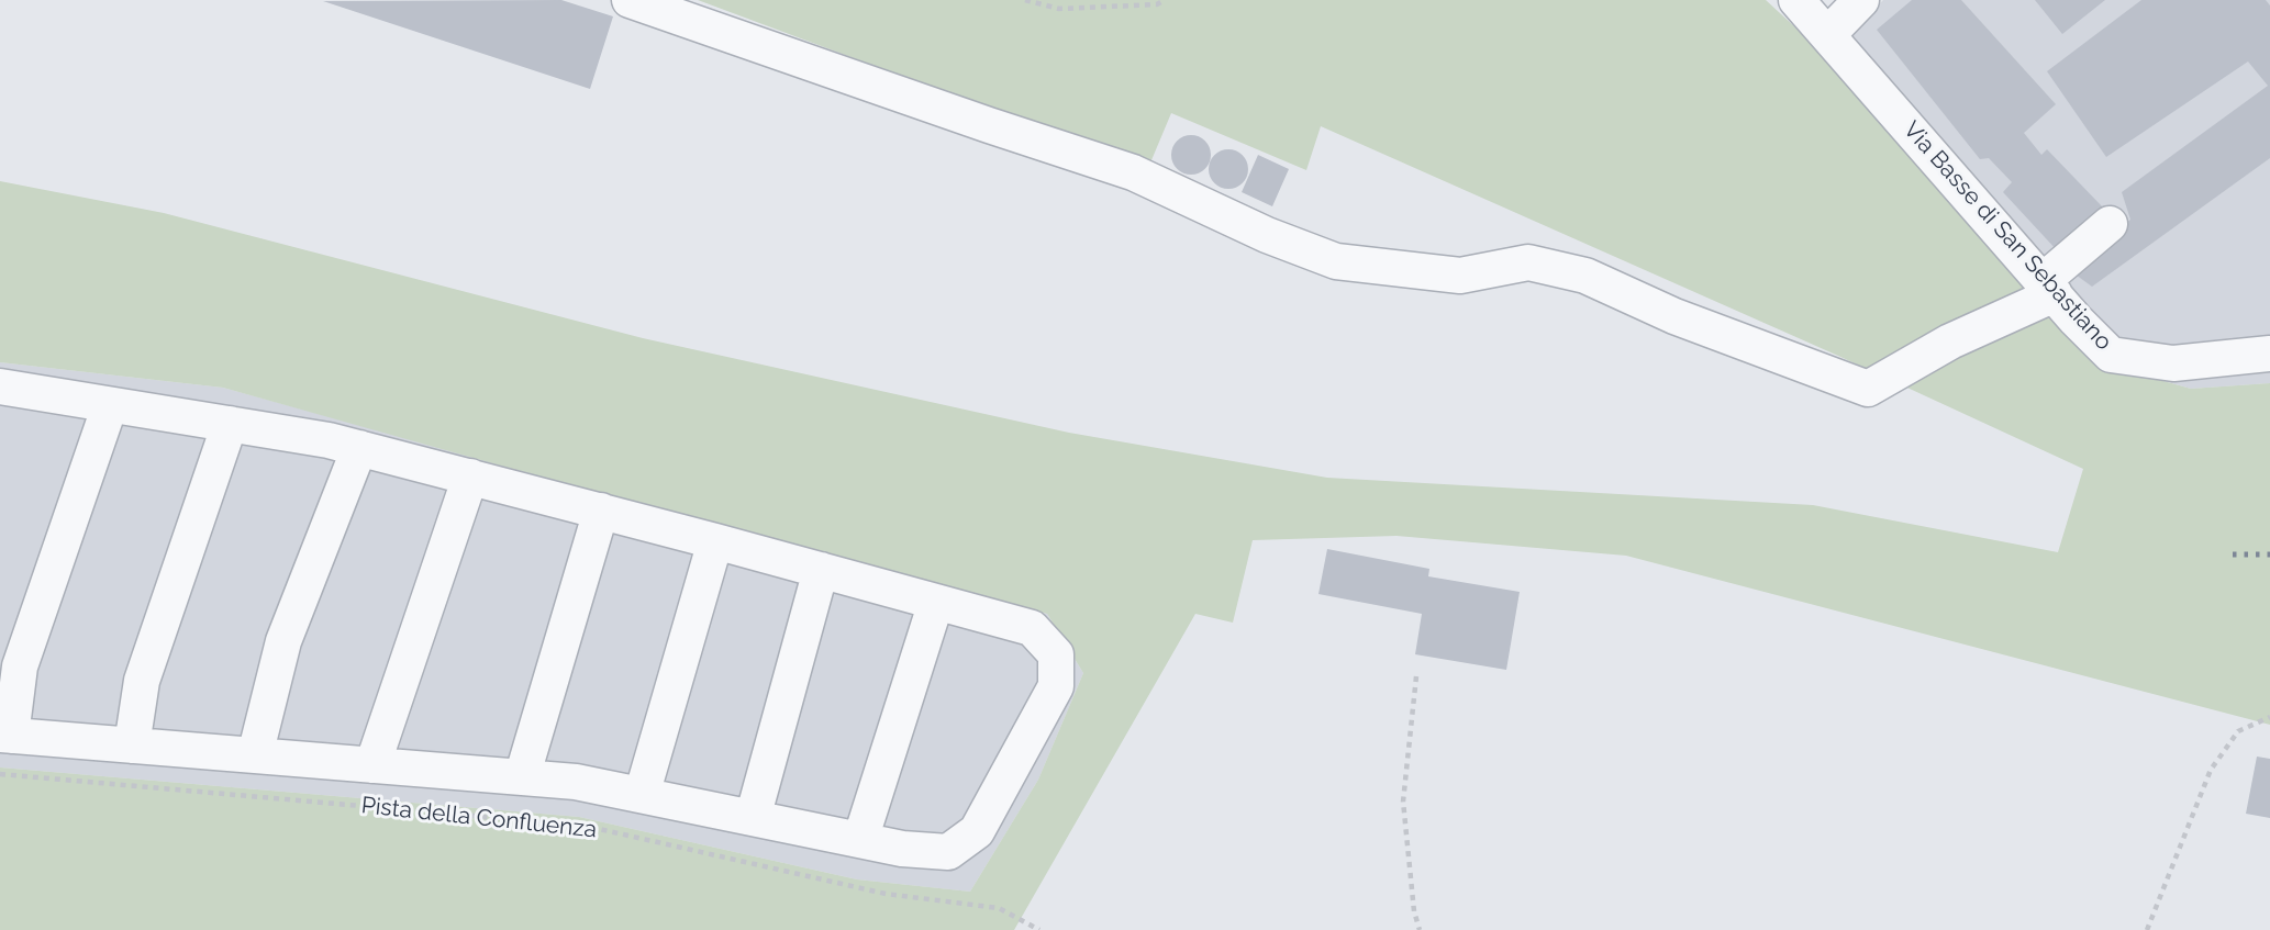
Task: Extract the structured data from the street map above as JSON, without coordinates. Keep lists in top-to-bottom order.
{
  "streets": {
    "street": ["Via Basse di San Sebastiano"],
    "path": ["Pista della Confluenza"]
  }
}
